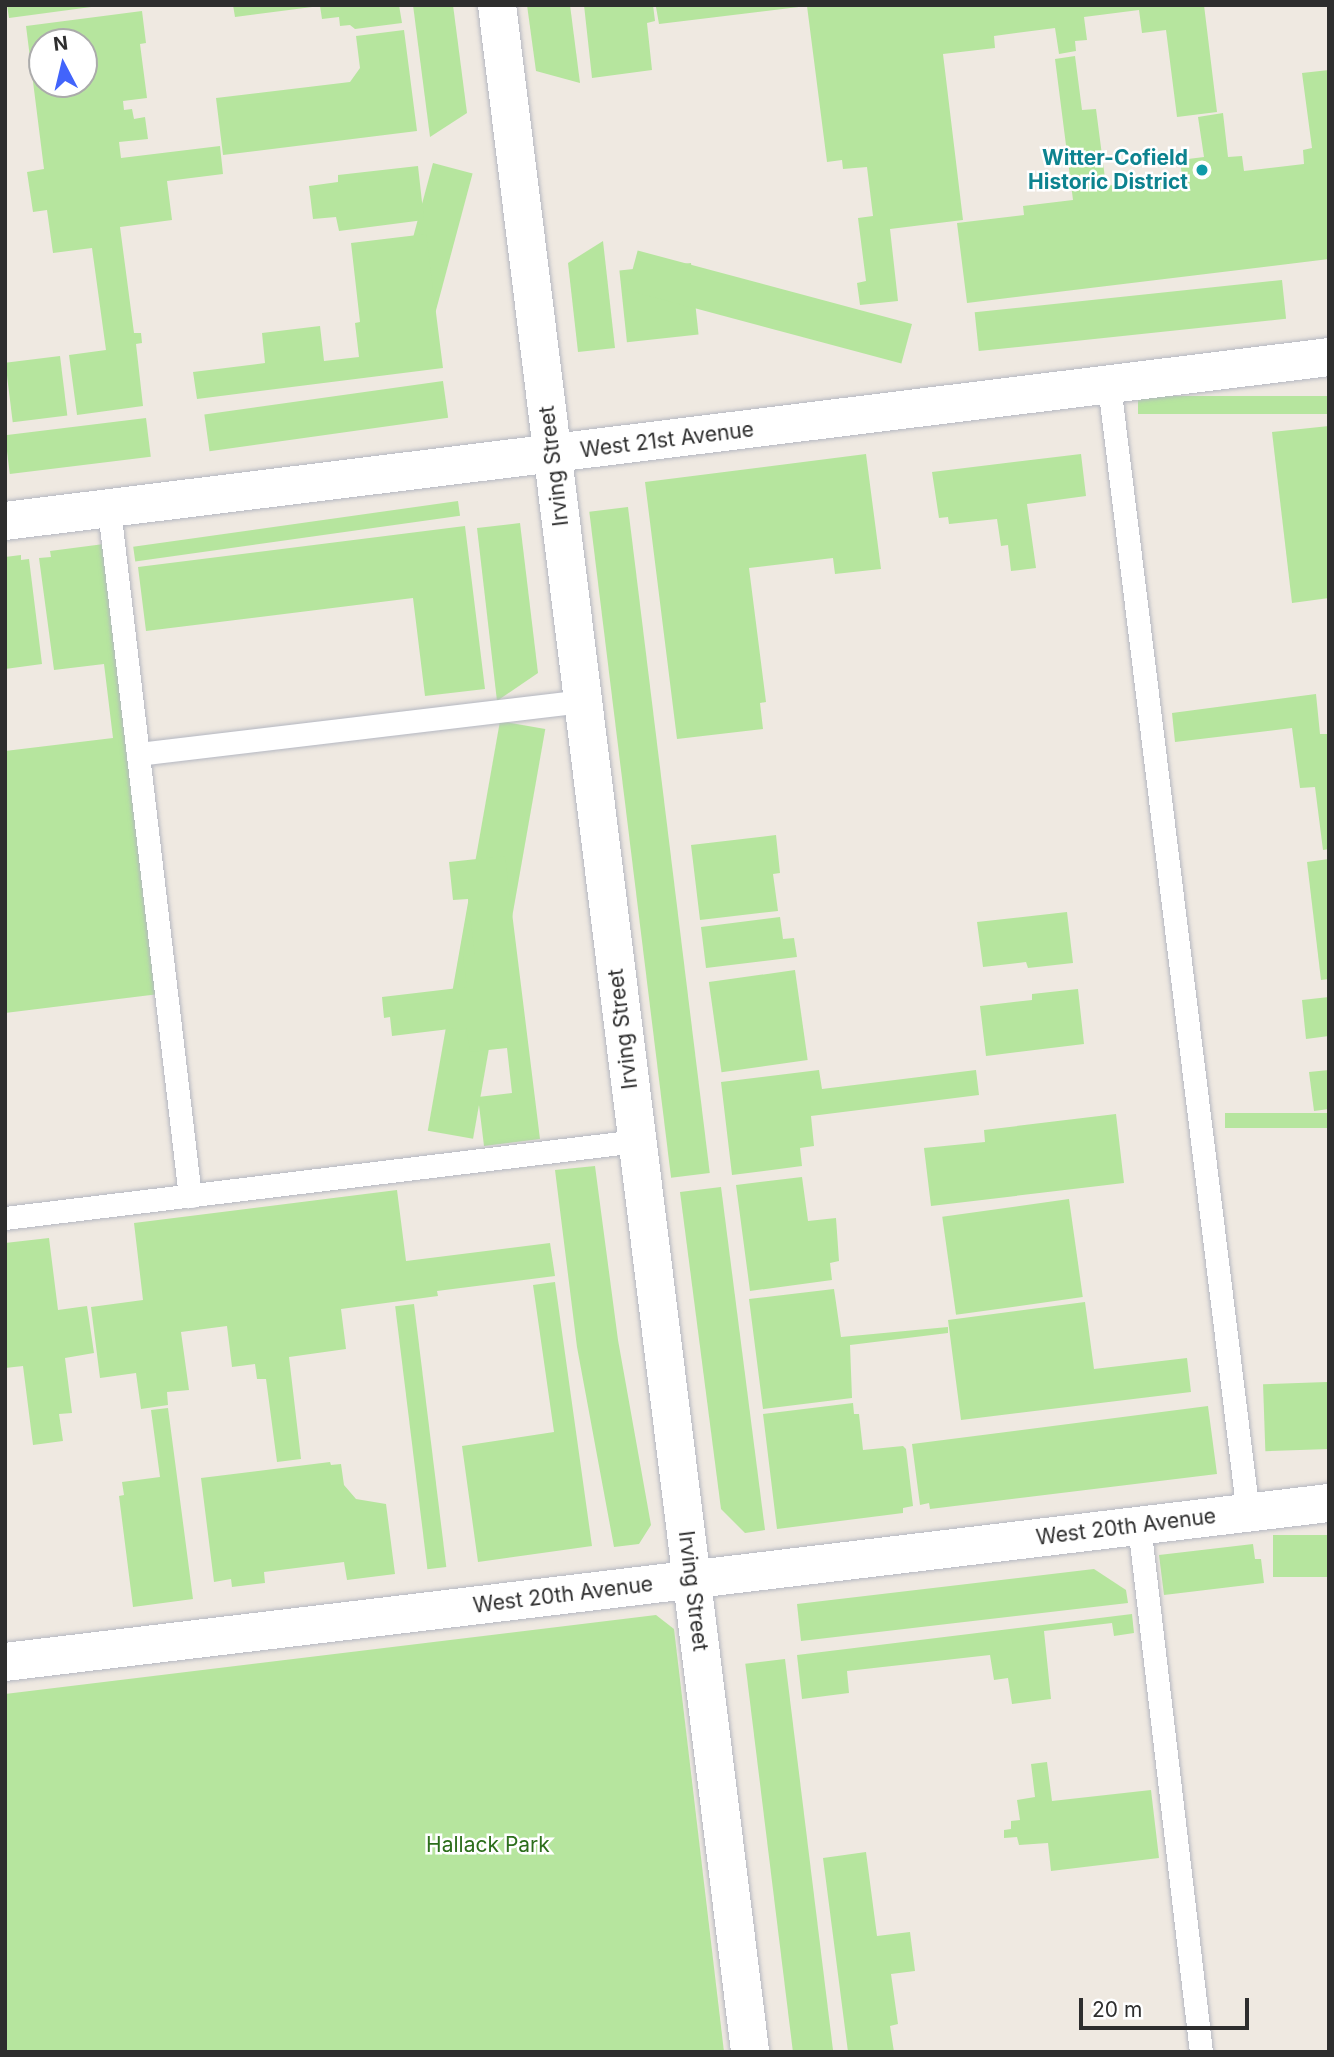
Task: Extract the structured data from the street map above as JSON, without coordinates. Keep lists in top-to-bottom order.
{
  "streets": {
    "street": ["West 21st Avenue", "Irving Street", "West 20th Avenue"]
  },
  "crossings": [
    ["West 21st Avenue", "Irving Street"],
    ["Irving Street", "West 20th Avenue"]
  ],
  "parks": ["Hallack Park"],
  "places": ["Witter-Cofield Historic District"],
  "scale_bar": "20 m",
  "north": "top"
}
